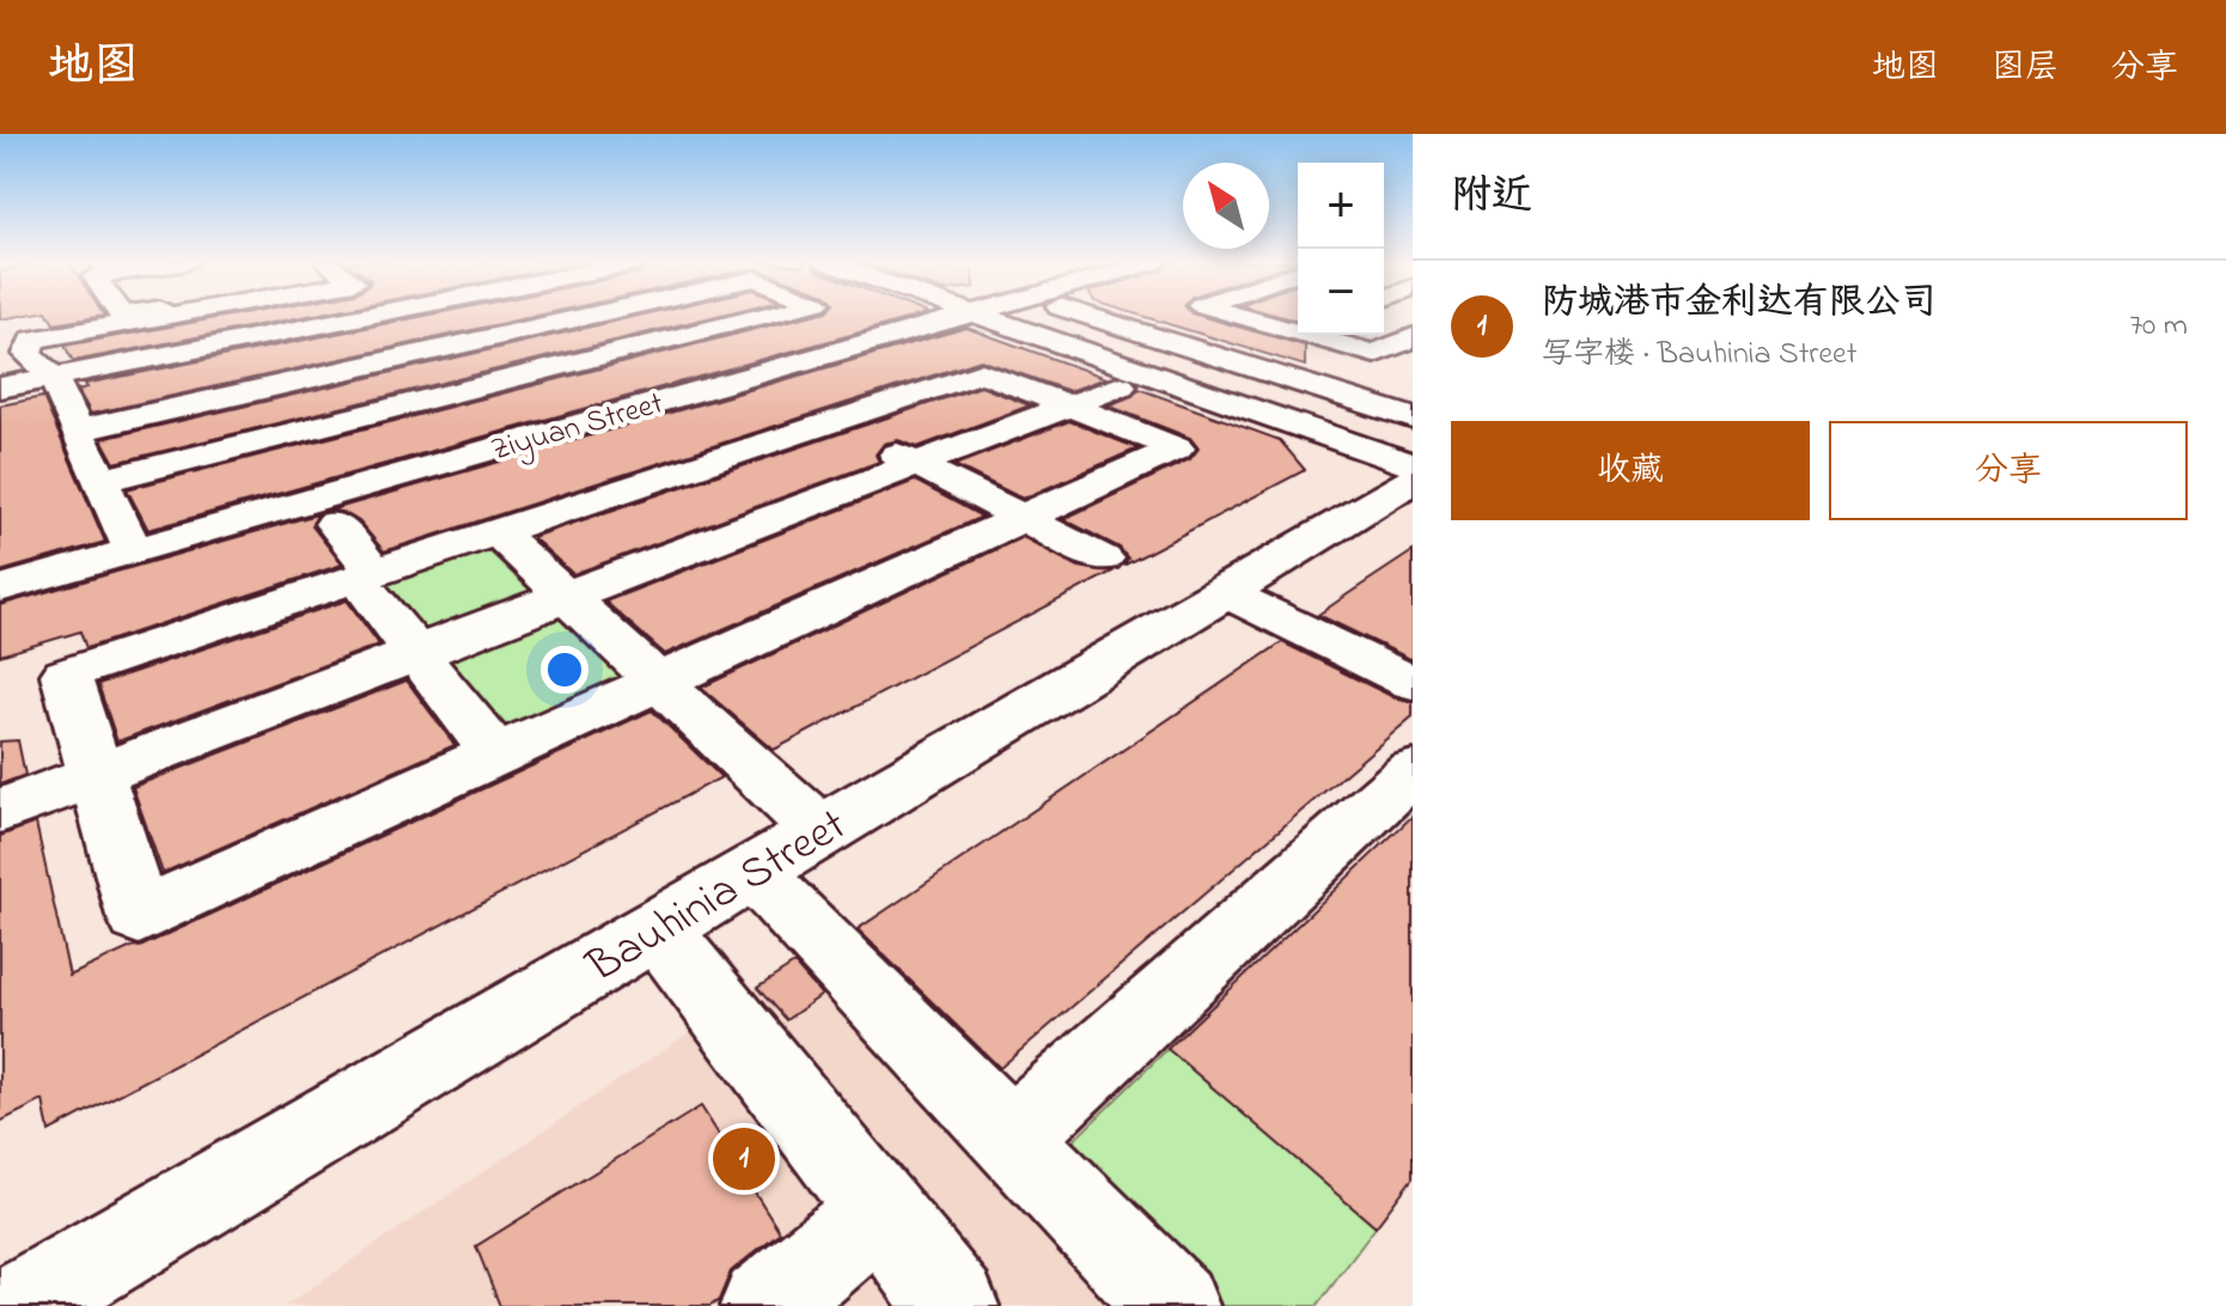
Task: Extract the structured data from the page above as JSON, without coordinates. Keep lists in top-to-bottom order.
{
  "streets": {
    "street": ["Ziyuan Street", "Bauhinia Street"]
  },
  "north": "top left",
  "page": {
    "header": "地图",
    "nav": ["地图", "图层", "分享"],
    "heading": "附近",
    "map_buttons": ["+", "−"],
    "list": [
      {
        "mark": "1",
        "name": "防城港市金利达有限公司",
        "note": "写字楼 · Bauhinia Street",
        "value": "70 m"
      }
    ],
    "buttons": ["收藏", "分享"],
    "pins": "1"
  }
}
